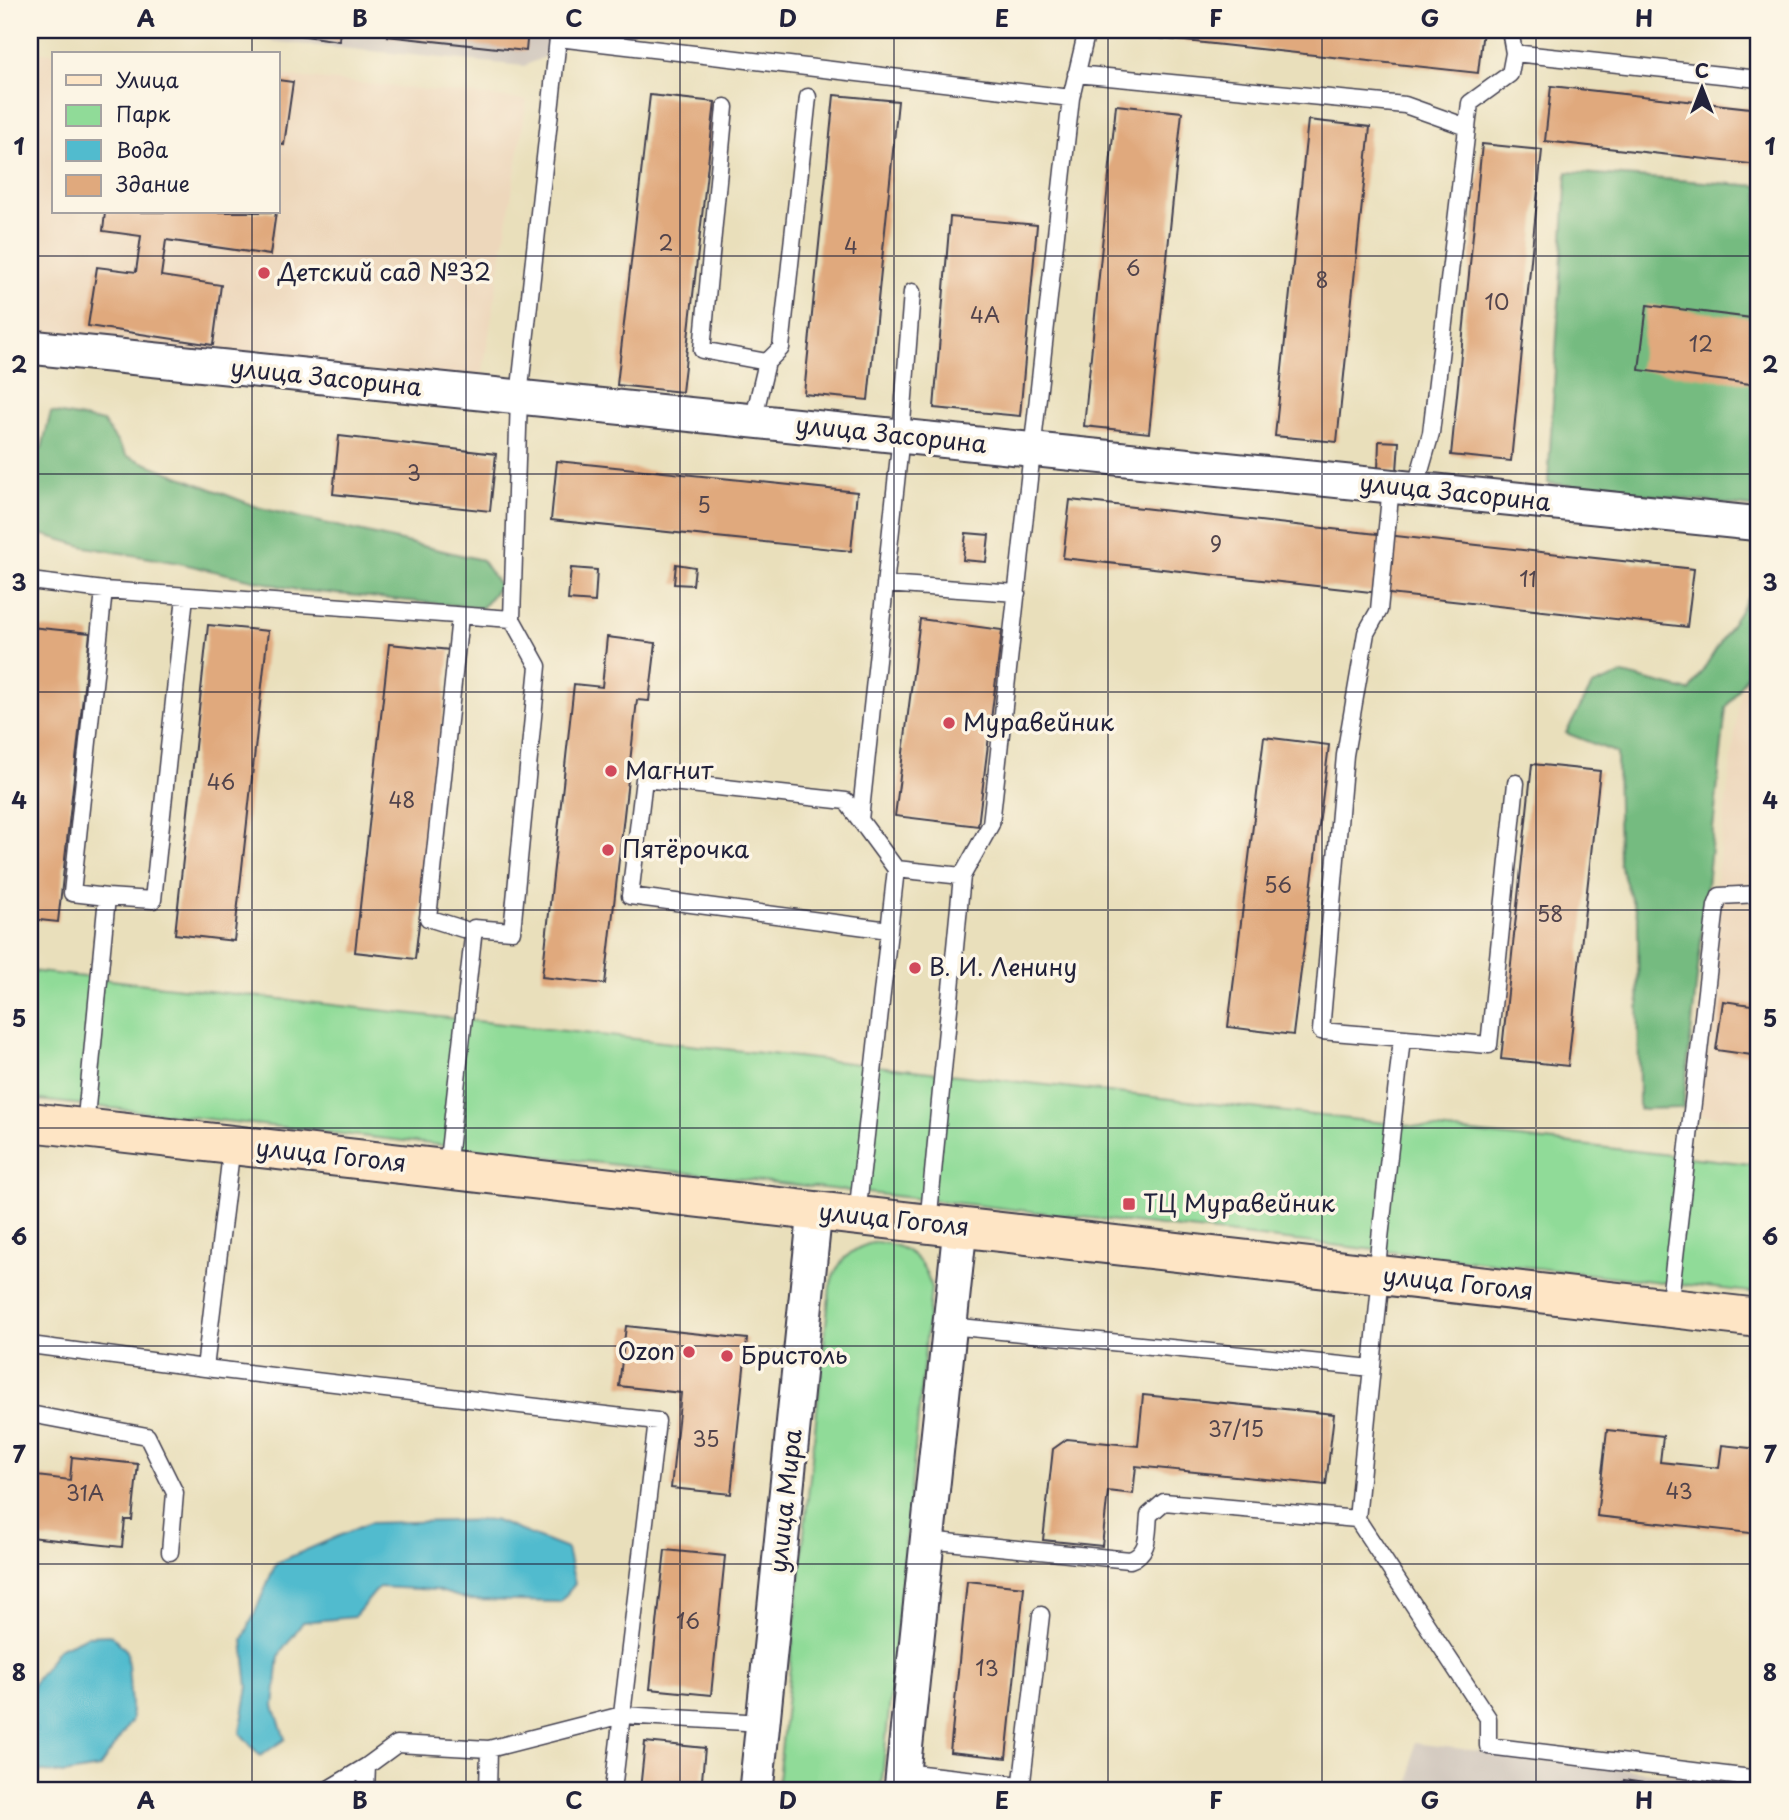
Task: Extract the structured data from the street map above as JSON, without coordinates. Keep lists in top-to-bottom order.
{
  "streets": {
    "main road": ["улица Гоголя"],
    "street": ["улица Засорина", "улица Мира"]
  },
  "crossings": [
    ["улица Гоголя", "улица Мира"]
  ],
  "places": {
    "other": [
      "Детский сад №32",
      "Муравейник",
      "Магнит",
      "Пятёрочка",
      "В. И. Ленину",
      "Ozon",
      "Бристоль"
    ],
    "transit": ["ТЦ Муравейник"]
  },
  "house_numbers": [
    "2",
    "4",
    "6",
    "8",
    "10",
    "4А",
    "12",
    "3",
    "5",
    "9",
    "11",
    "46",
    "48",
    "56",
    "58",
    "37/15",
    "35",
    "43",
    "31А",
    "16",
    "13"
  ],
  "legend": [
    "Улица",
    "Парк",
    "Вода",
    "Здание"
  ],
  "north": "top",
  "grid": {
    "columns": [
      "A",
      "B",
      "C",
      "D",
      "E",
      "F",
      "G",
      "H"
    ],
    "rows": [
      "1",
      "2",
      "3",
      "4",
      "5",
      "6",
      "7",
      "8"
    ]
  }
}
